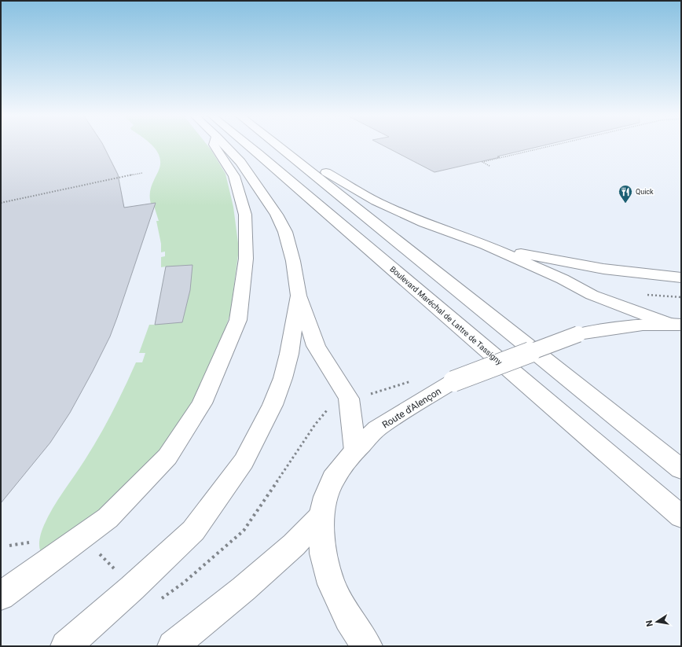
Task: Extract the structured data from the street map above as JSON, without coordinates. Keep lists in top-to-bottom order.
{
  "streets": {
    "main road": ["Boulevard Maréchal de Lattre de Tassigny", "Route d'Alençon"]
  },
  "places": {
    "restaurant": ["Quick"]
  },
  "north": "left"
}
